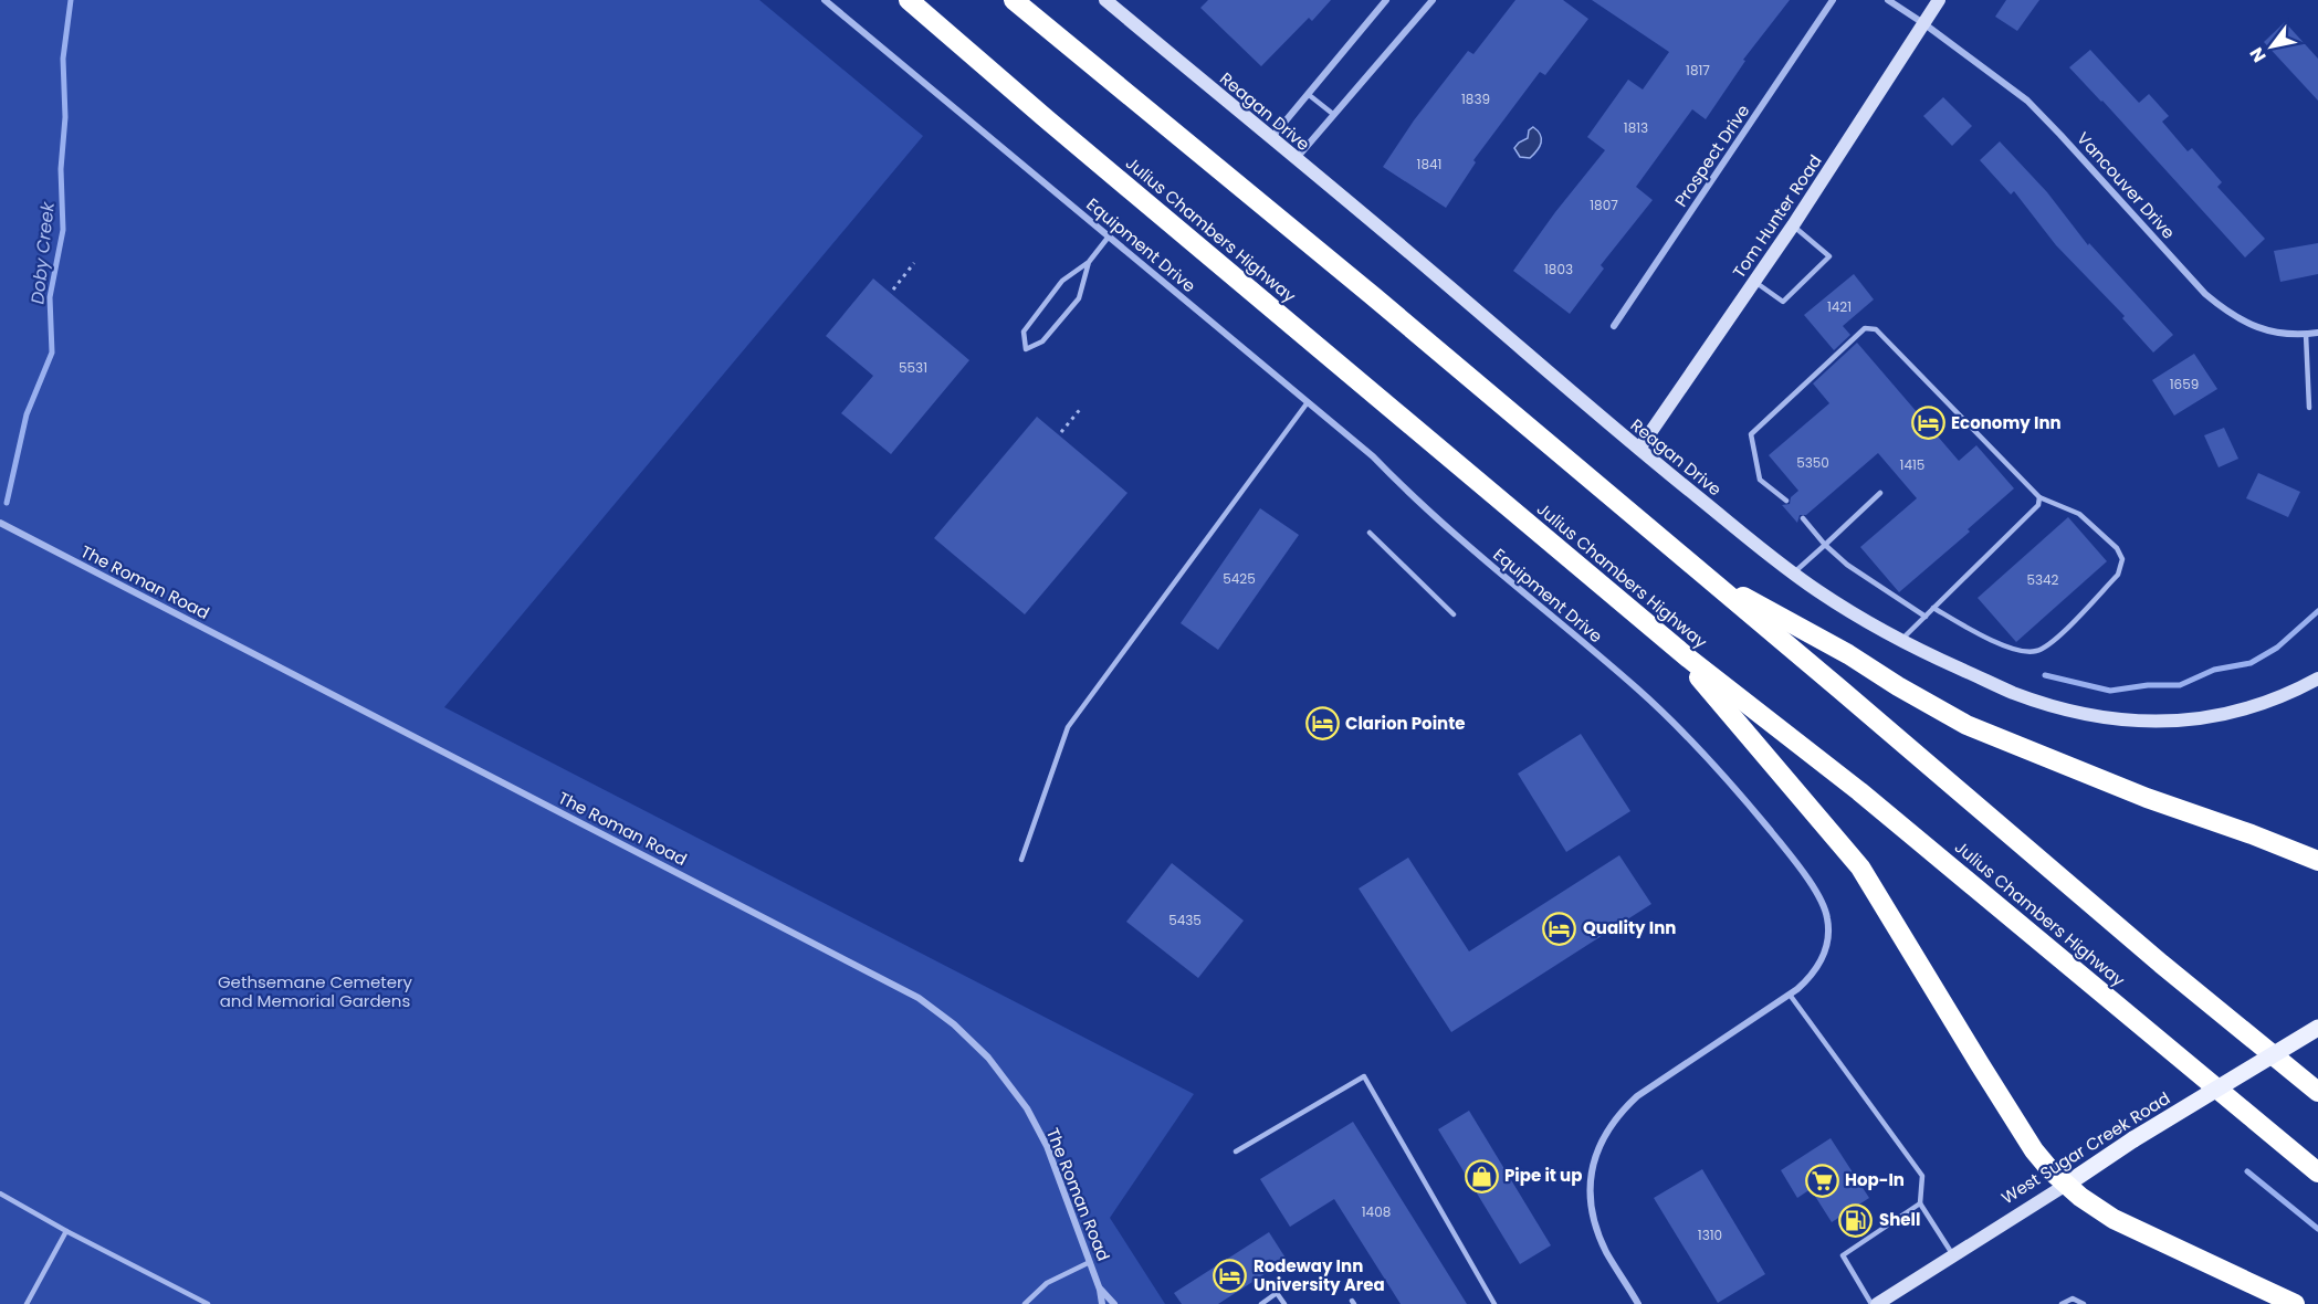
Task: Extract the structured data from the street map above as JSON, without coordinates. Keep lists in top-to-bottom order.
{
  "streets": {
    "highway": ["Julius Chambers Highway"],
    "main road": ["West Sugar Creek Road"],
    "street": [
      "Reagan Drive",
      "Prospect Drive",
      "Vancouver Drive",
      "Tom Hunter Road",
      "Equipment Drive",
      "The Roman Road"
    ]
  },
  "crossings": [
    ["Reagan Drive", "Tom Hunter Road"],
    ["Vancouver Drive", "Tom Hunter Road"]
  ],
  "water": ["Doby Creek"],
  "parks": ["Gethsemane Cemetery and Memorial Gardens"],
  "places": {
    "hotel": [
      "Economy Inn",
      "Clarion Pointe",
      "Quality Inn",
      "Rodeway Inn University Area"
    ],
    "shop": ["Pipe it up"],
    "supermarket": ["Hop-In"],
    "fuel station": ["Shell"]
  },
  "house_numbers": [
    "1817",
    "1839",
    "1813",
    "1841",
    "1807",
    "1803",
    "1421",
    "5531",
    "1659",
    "5350",
    "1415",
    "5425",
    "5342",
    "5435",
    "1408",
    "1310"
  ],
  "north": "bottom left"
}
